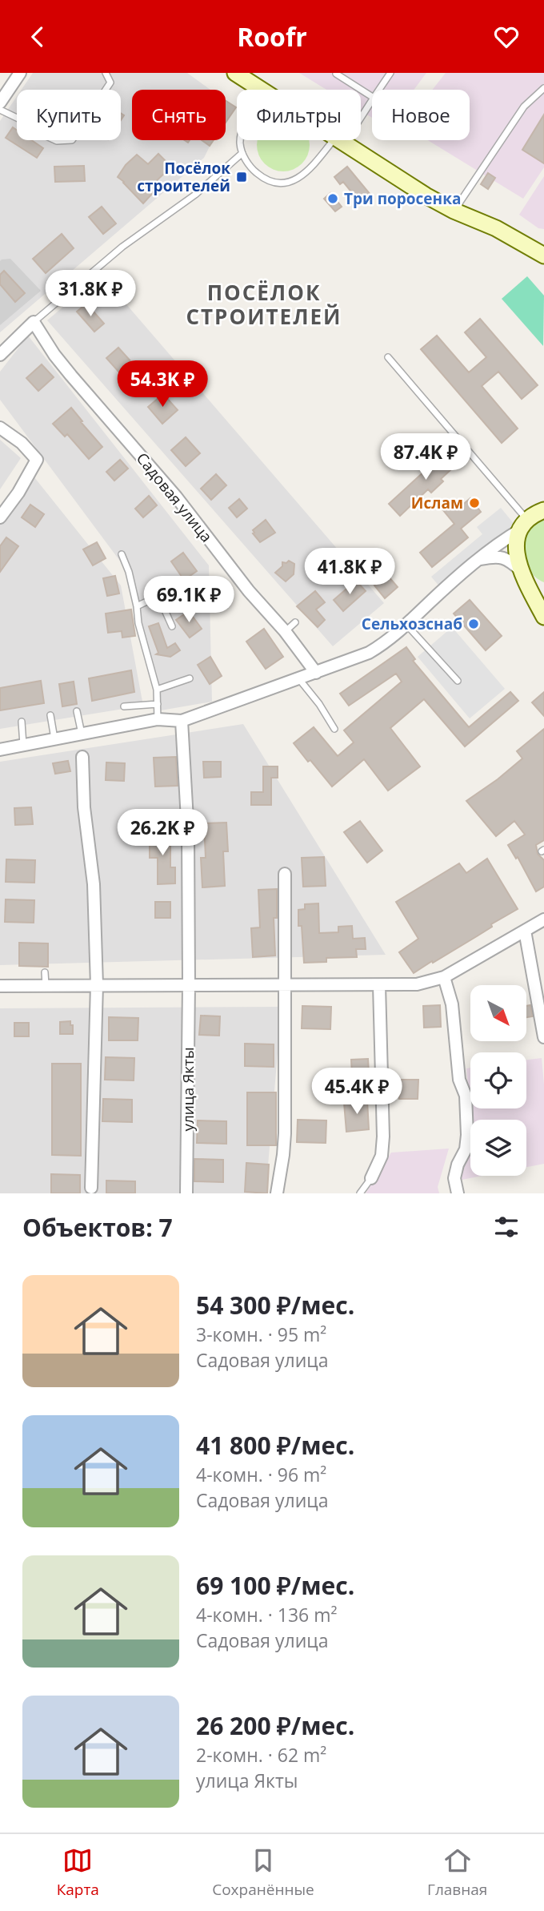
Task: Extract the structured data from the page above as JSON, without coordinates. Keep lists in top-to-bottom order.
{
  "streets": {
    "street": ["Садовая улица", "улица Якты"]
  },
  "districts": ["ПОСЁЛОК СТРОИТЕЛЕЙ"],
  "places": {
    "transit": ["Посёлок строителей"],
    "other": ["Три поросенка", "Ислам", "Сельхозснаб"]
  },
  "north": "bottom right",
  "page": {
    "header": "Roofr",
    "chip": [
      "Купить",
      "Снять",
      "Фильтры",
      "Новое"
    ],
    "price": [
      "31.8K ₽",
      "54.3K ₽",
      "87.4K ₽",
      "41.8K ₽",
      "69.1K ₽",
      "26.2K ₽",
      "45.4K ₽"
    ],
    "heading": "Объектов: 7",
    "list": [
      {
        "name": "54 300 ₽/мес.",
        "note": "3-комн. · 95 m² · Садовая улица"
      },
      {
        "name": "41 800 ₽/мес.",
        "note": "4-комн. · 96 m² · Садовая улица"
      },
      {
        "name": "69 100 ₽/мес.",
        "note": "4-комн. · 136 m² · Садовая улица"
      },
      {
        "name": "26 200 ₽/мес.",
        "note": "2-комн. · 62 m² · улица Якты"
      }
    ],
    "tabs": ["Карта", "Сохранённые", "Главная"]
  }
}
